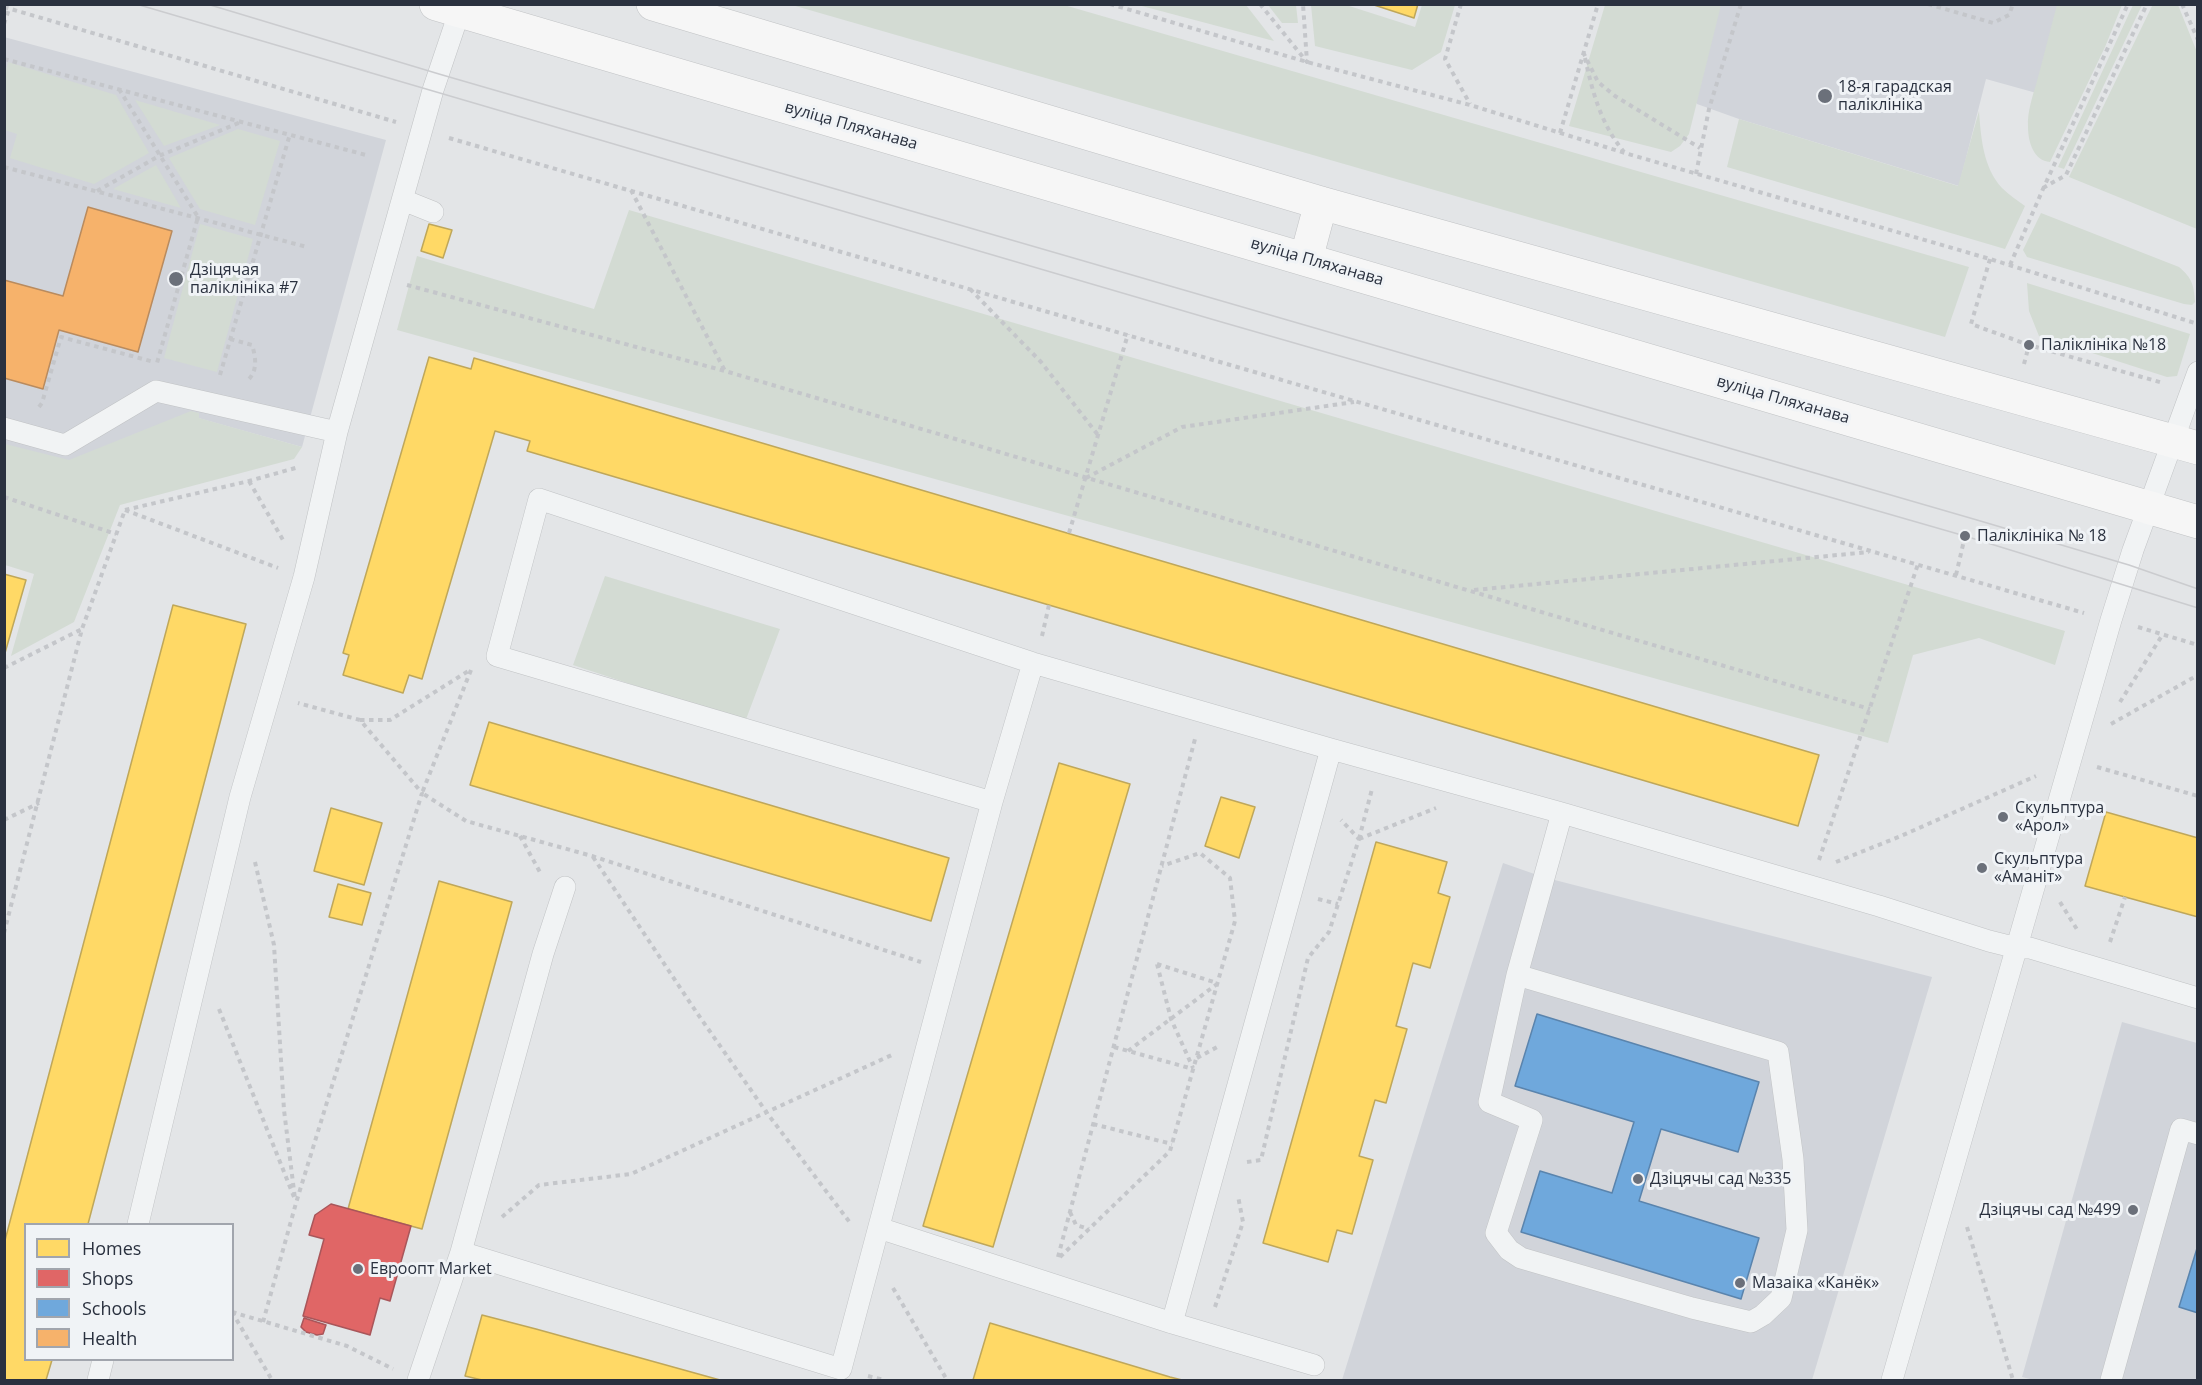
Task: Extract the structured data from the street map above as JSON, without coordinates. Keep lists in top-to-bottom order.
{
  "streets": {
    "main road": ["вуліца Пляханава"]
  },
  "places": [
    "18-я гарадская паліклініка",
    "Дзіцячая паліклініка #7",
    "Паліклініка №18",
    "Паліклініка № 18",
    "Скульптура «Арол»",
    "Скульптура «Аманіт»",
    "Дзіцячы сад №335",
    "Дзіцячы сад №499",
    "Евроопт Market",
    "Мазаіка «Канёк»"
  ],
  "legend": [
    "Homes",
    "Shops",
    "Schools",
    "Health"
  ]
}
